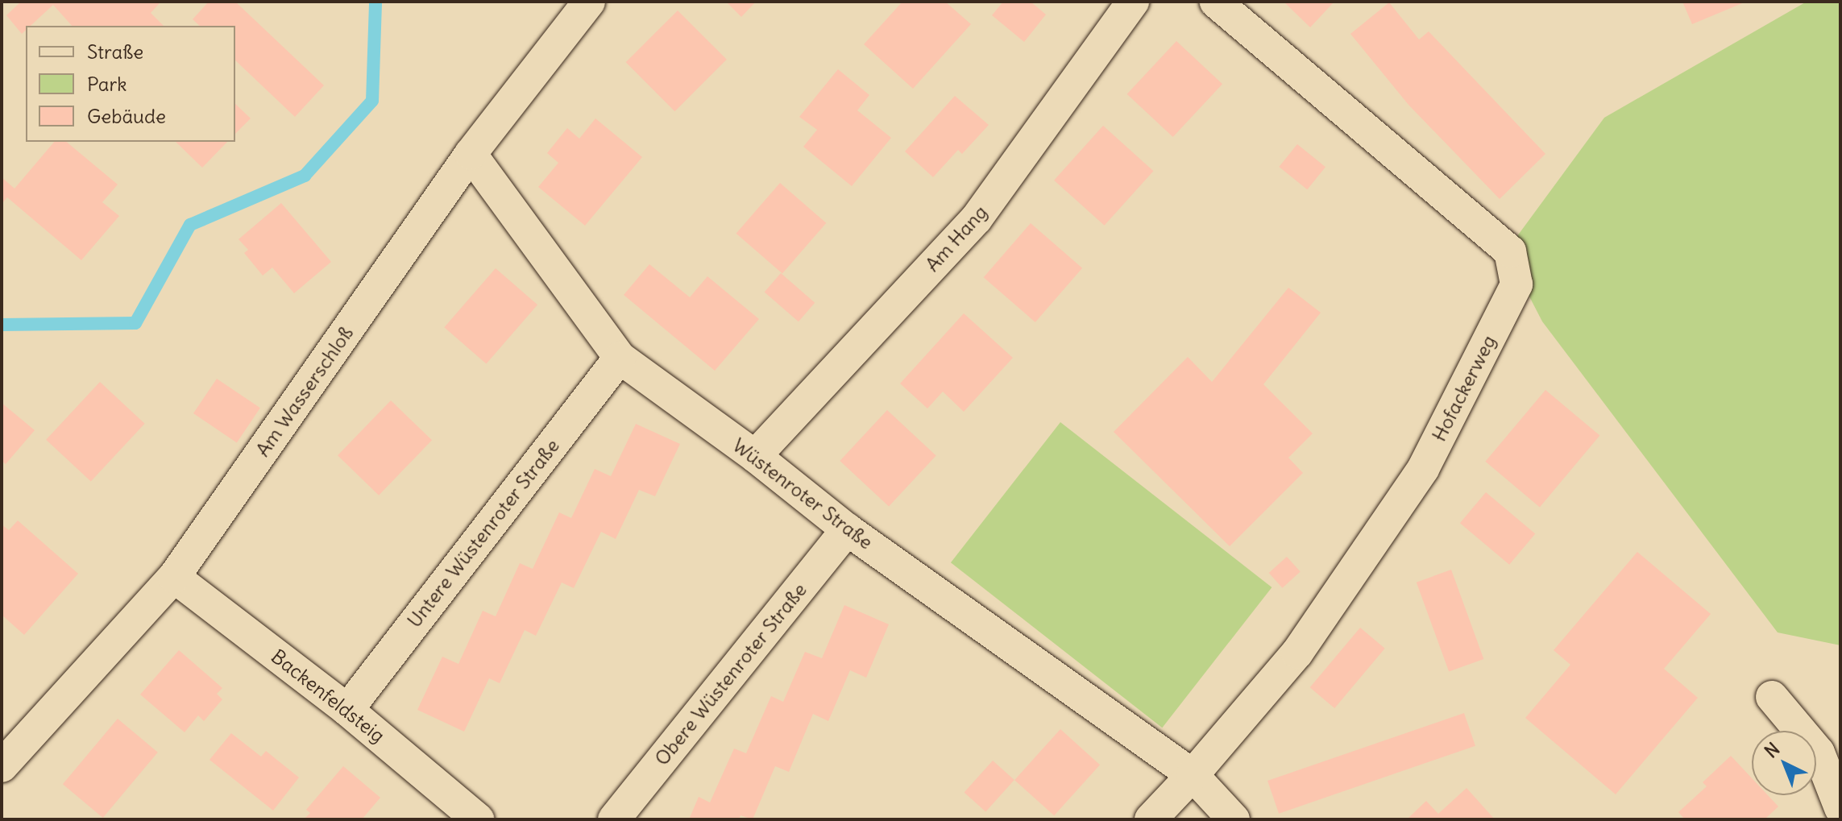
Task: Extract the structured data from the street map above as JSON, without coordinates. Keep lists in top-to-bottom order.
{
  "streets": {
    "street": [
      "Am Hang",
      "Hofackerweg",
      "Am Wasserschloß",
      "Wüstenroter Straße",
      "Untere Wüstenroter Straße",
      "Obere Wüstenroter Straße",
      "Backenfeldsteig"
    ]
  },
  "crossings": [
    ["Am Hang", "Wüstenroter Straße"],
    ["Hofackerweg", "Wüstenroter Straße"],
    ["Am Wasserschloß", "Wüstenroter Straße"],
    ["Am Wasserschloß", "Backenfeldsteig"],
    ["Wüstenroter Straße", "Untere Wüstenroter Straße"],
    ["Wüstenroter Straße", "Obere Wüstenroter Straße"],
    ["Untere Wüstenroter Straße", "Backenfeldsteig"]
  ],
  "legend": ["Straße", "Park", "Gebäude"],
  "north": "top left"
}
